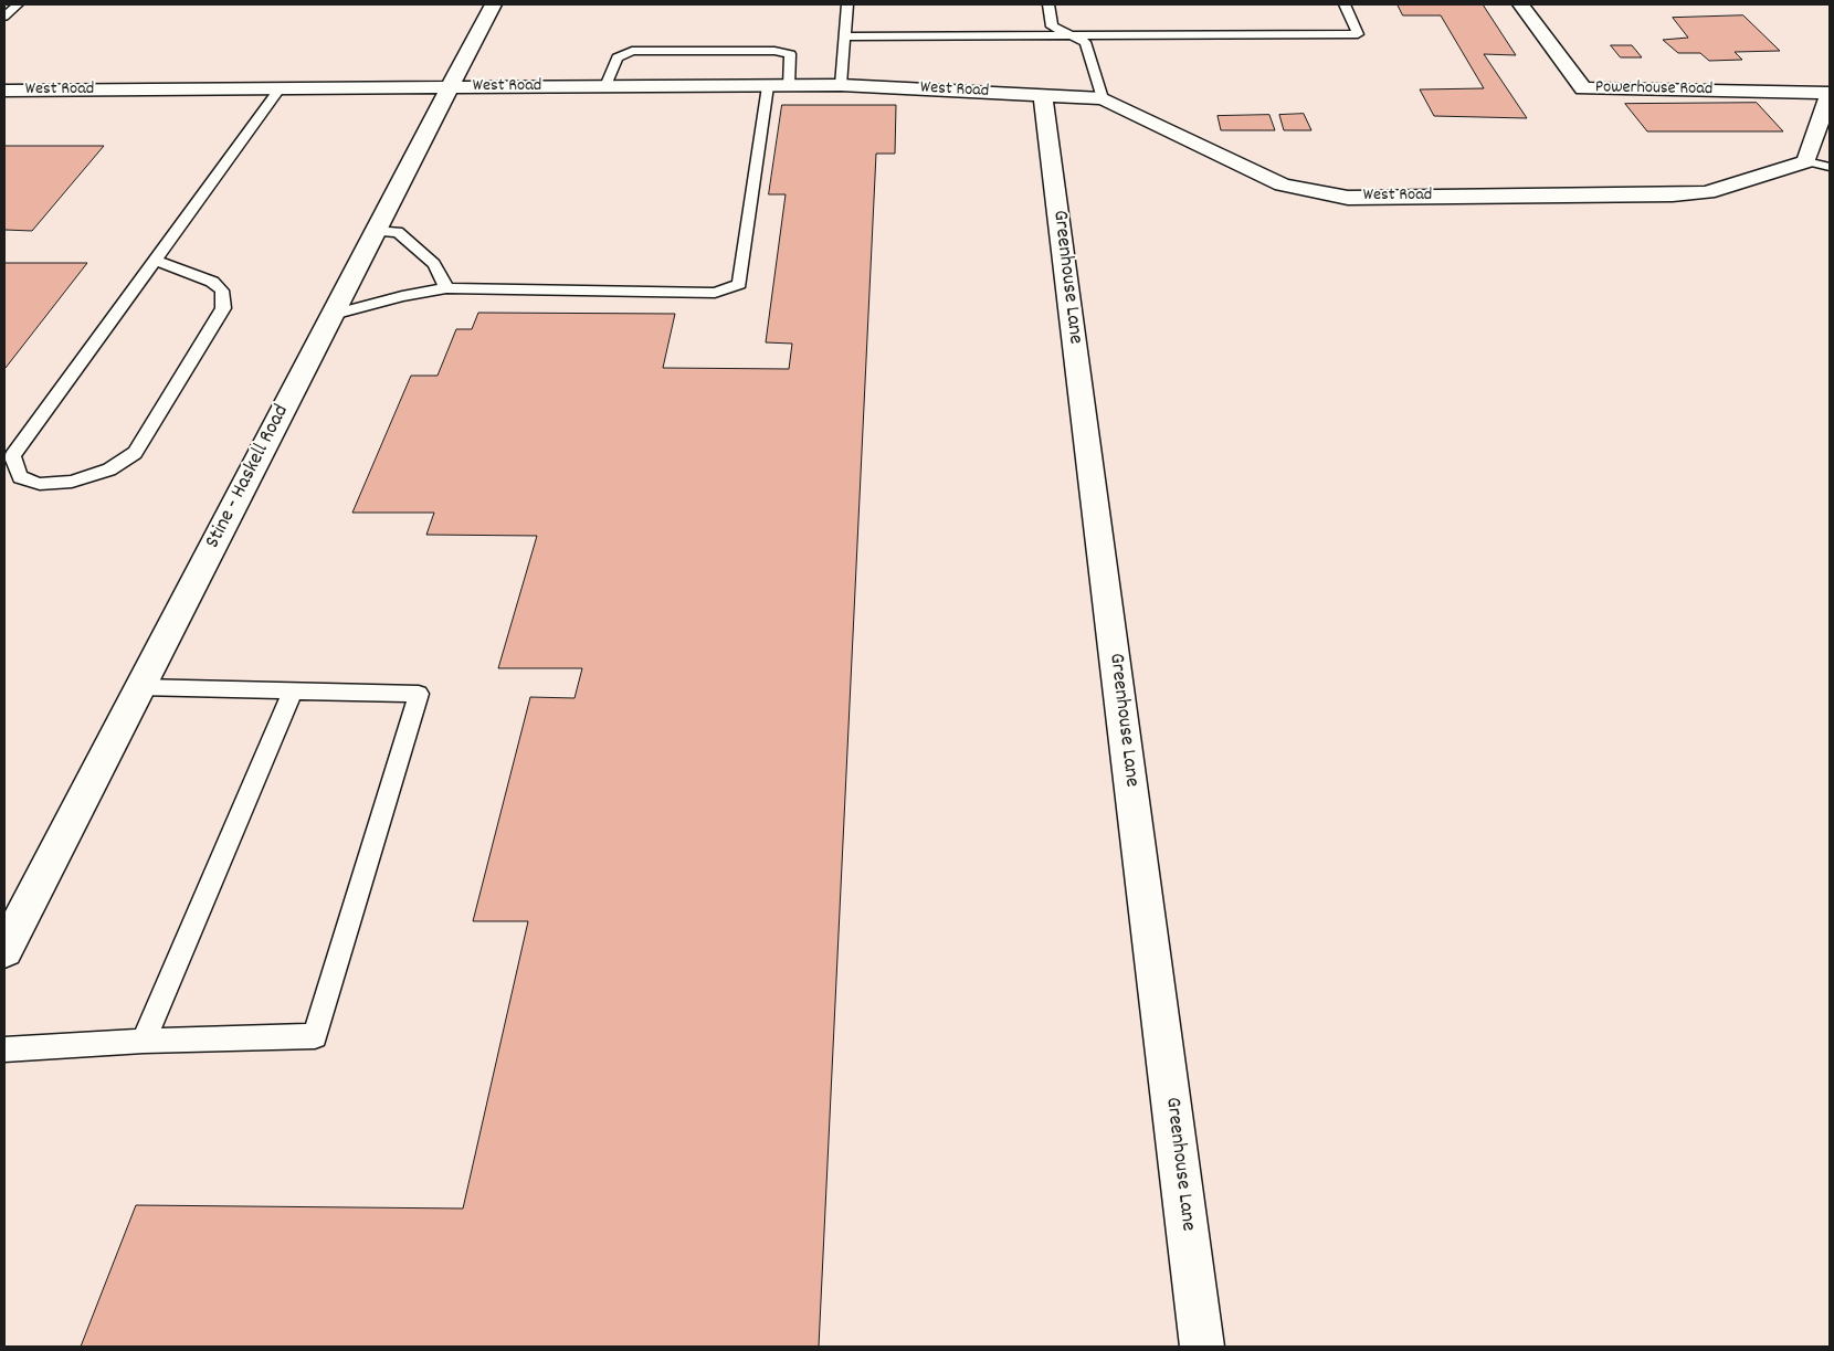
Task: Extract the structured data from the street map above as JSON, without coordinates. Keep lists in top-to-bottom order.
{
  "streets": {
    "street": [
      "West Road",
      "Powerhouse Road",
      "Greenhouse Lane",
      "Stine - Haskell Road"
    ]
  },
  "crossings": [
    ["West Road", "Greenhouse Lane"],
    ["West Road", "Stine - Haskell Road"]
  ]
}
